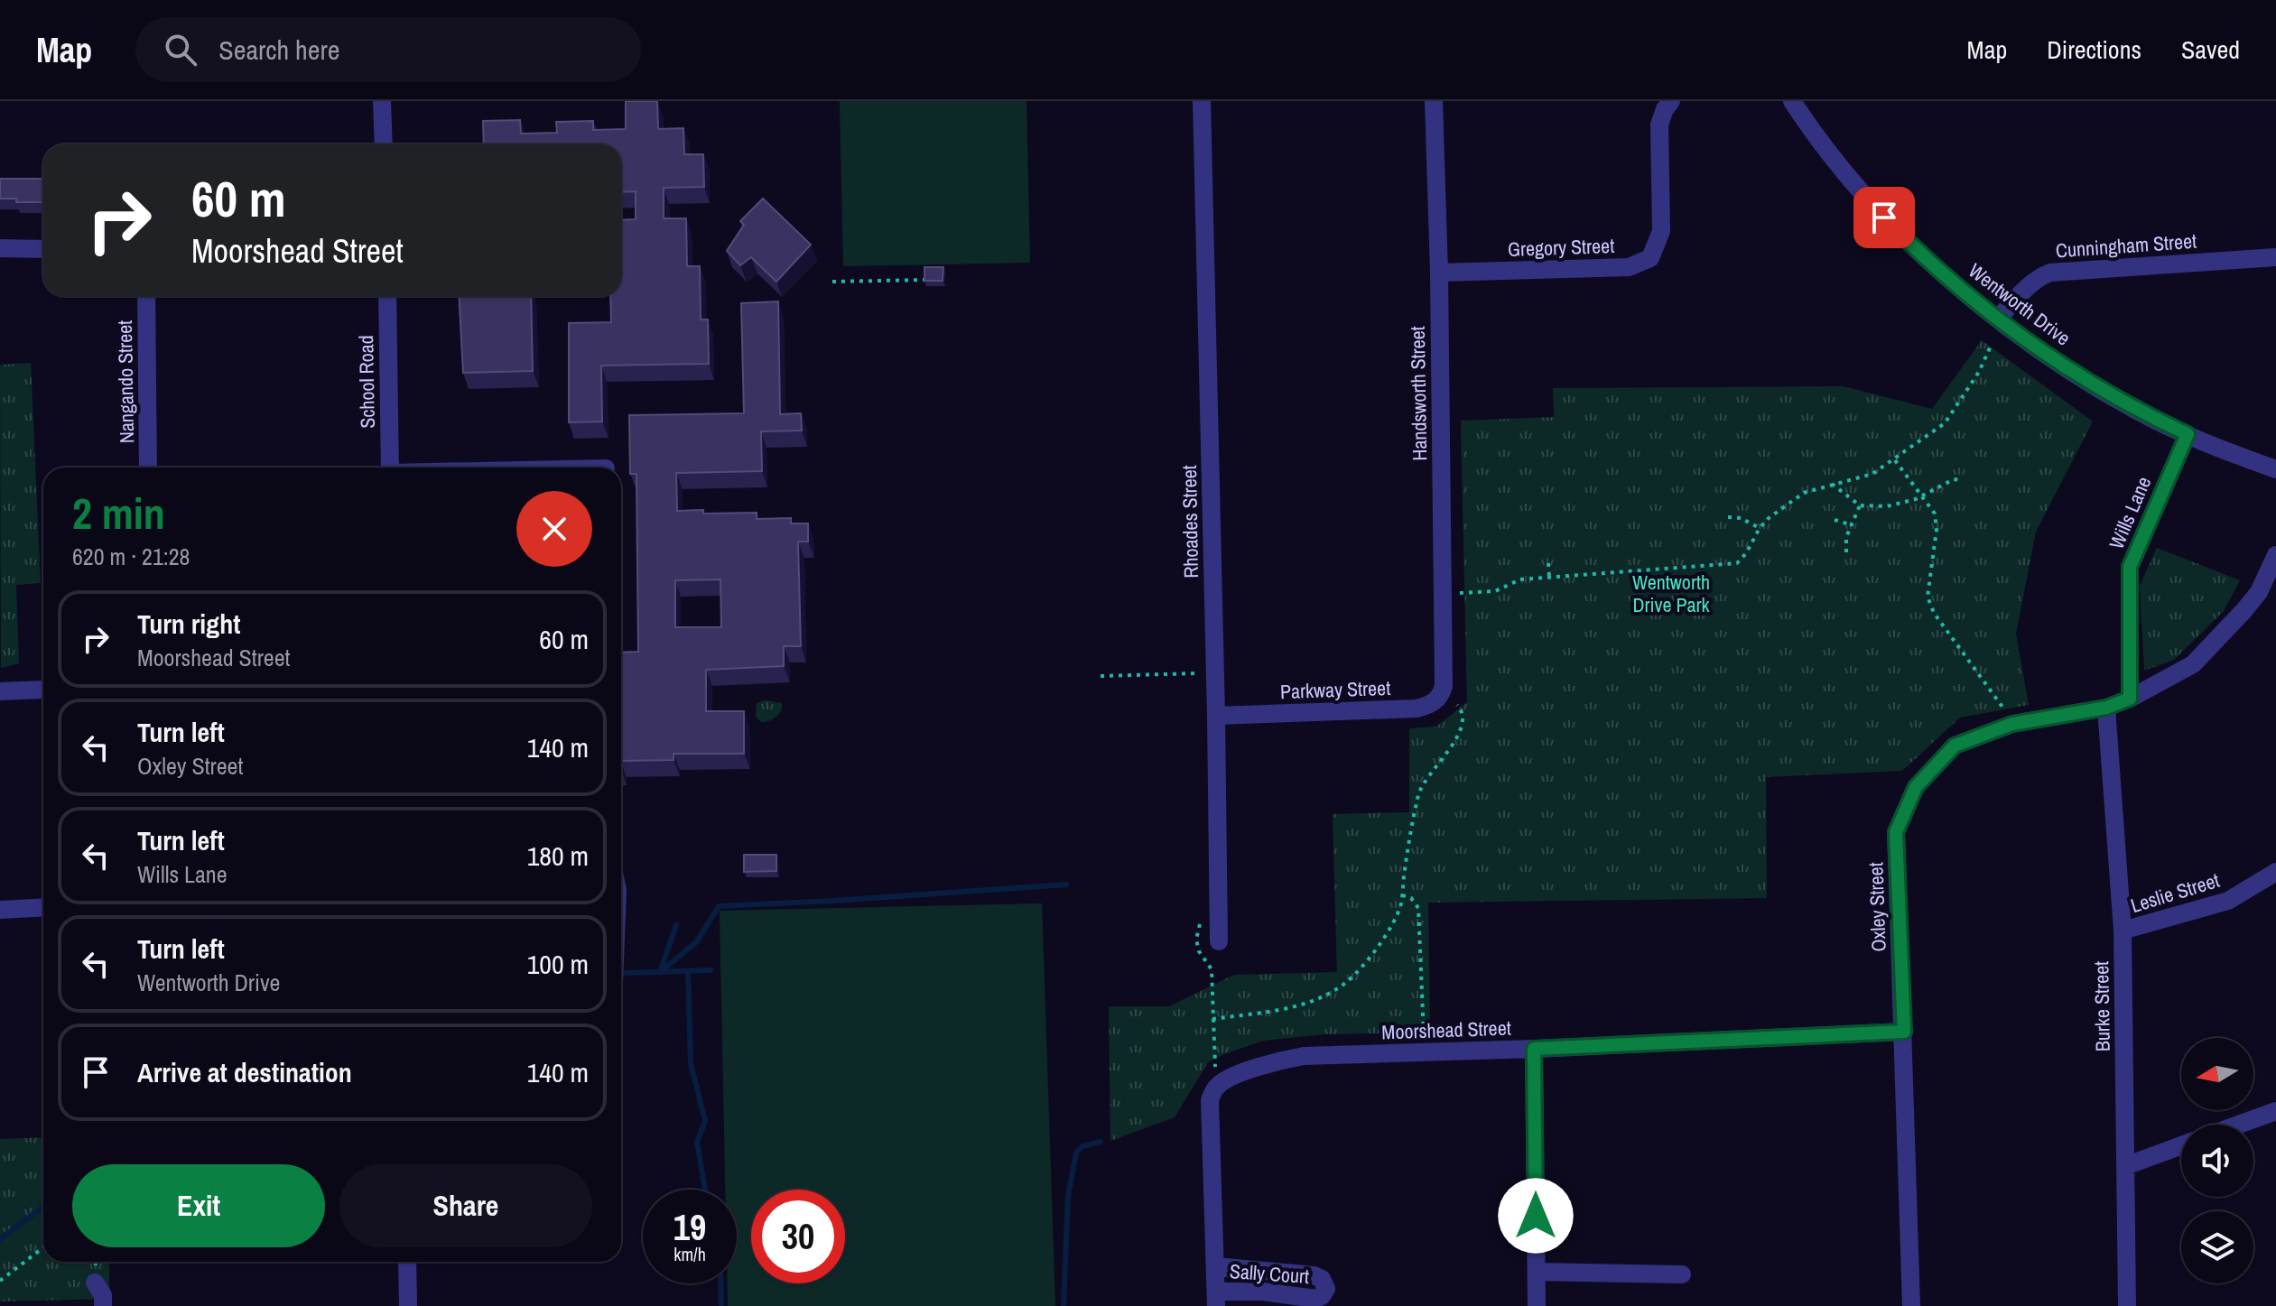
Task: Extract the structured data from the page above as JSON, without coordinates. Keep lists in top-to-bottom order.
{
  "streets": {
    "street": [
      "Cunningham Street",
      "Gregory Street",
      "Wentworth Drive",
      "Nangando Street",
      "School Road",
      "Handsworth Street",
      "Wills Lane",
      "Rhoades Street",
      "Parkway Street",
      "Leslie Street",
      "Oxley Street",
      "Burke Street",
      "Moorshead Street",
      "Sally Court"
    ]
  },
  "crossings": [
    ["Cunningham Street", "Wentworth Drive"],
    ["Gregory Street", "Handsworth Street"],
    ["Wentworth Drive", "Wills Lane"],
    ["Handsworth Street", "Parkway Street"],
    ["Wills Lane", "Oxley Street"],
    ["Rhoades Street", "Parkway Street"],
    ["Leslie Street", "Burke Street"],
    ["Oxley Street", "Burke Street"],
    ["Oxley Street", "Moorshead Street"],
    ["Moorshead Street", "Sally Court"]
  ],
  "parks": ["Wentworth Drive Park"],
  "north": "left",
  "page": {
    "header": "Map",
    "search": "Search here",
    "nav": ["Map", "Directions", "Saved"],
    "turn": ["60 m", "Moorshead Street"],
    "heading": ["2 min", "620 m · 21:28"],
    "list": [
      {
        "name": "Turn right",
        "note": "Moorshead Street",
        "value": "60 m"
      },
      {
        "name": "Turn left",
        "note": "Oxley Street",
        "value": "140 m"
      },
      {
        "name": "Turn left",
        "note": "Wills Lane",
        "value": "180 m"
      },
      {
        "name": "Turn left",
        "note": "Wentworth Drive",
        "value": "100 m"
      },
      {
        "name": "Arrive at destination",
        "value": "140 m"
      }
    ],
    "buttons": ["Exit", "Share"],
    "speed": "19 km/h",
    "limit": "30"
  }
}
